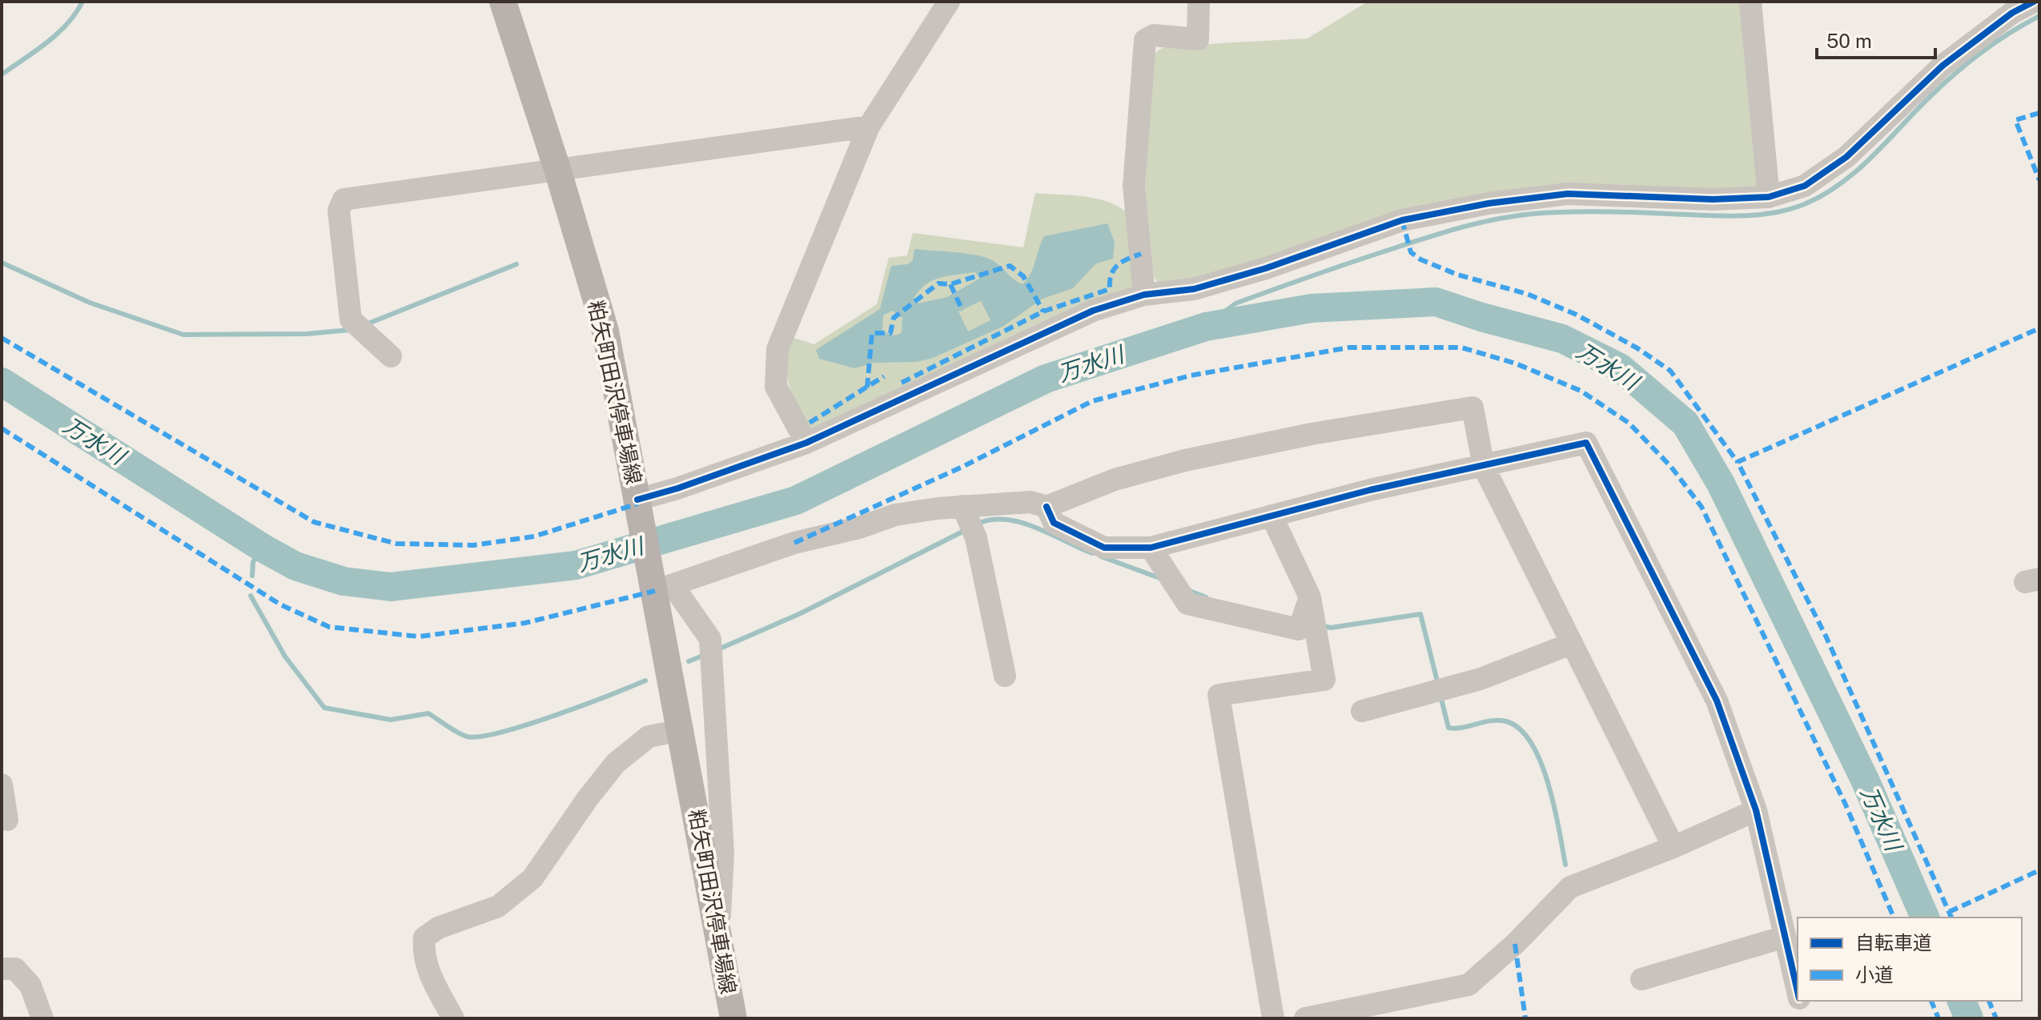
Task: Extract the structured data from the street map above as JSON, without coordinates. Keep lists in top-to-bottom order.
{
  "streets": {
    "main road": ["粕矢町田沢停車場線"]
  },
  "water": ["万水川"],
  "legend": ["自転車道", "小道"],
  "scale_bar": "50 m"
}
